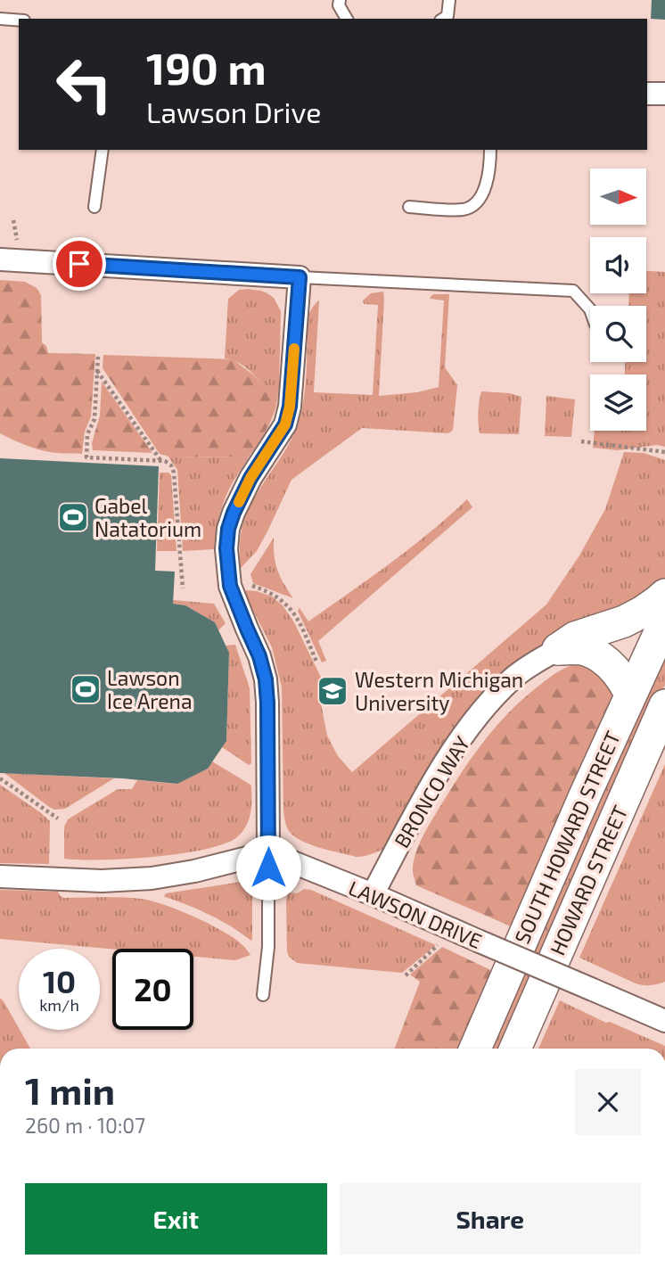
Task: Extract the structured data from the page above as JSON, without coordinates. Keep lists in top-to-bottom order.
{
  "streets": {
    "street": [
      "BRONCO WAY",
      "SOUTH HOWARD STREET",
      "HOWARD STREET",
      "LAWSON DRIVE"
    ]
  },
  "crossings": [
    ["BRONCO WAY", "LAWSON DRIVE"]
  ],
  "places": {
    "sports": ["Gabel Natatorium", "Lawson Ice Arena"],
    "school or university": ["Western Michigan University"]
  },
  "north": "right",
  "page": {
    "turn": ["190 m", "Lawson Drive"],
    "speed": "10 km/h",
    "limit": "20",
    "heading": ["1 min", "260 m · 10:07"],
    "buttons": ["Exit", "Share"]
  }
}
